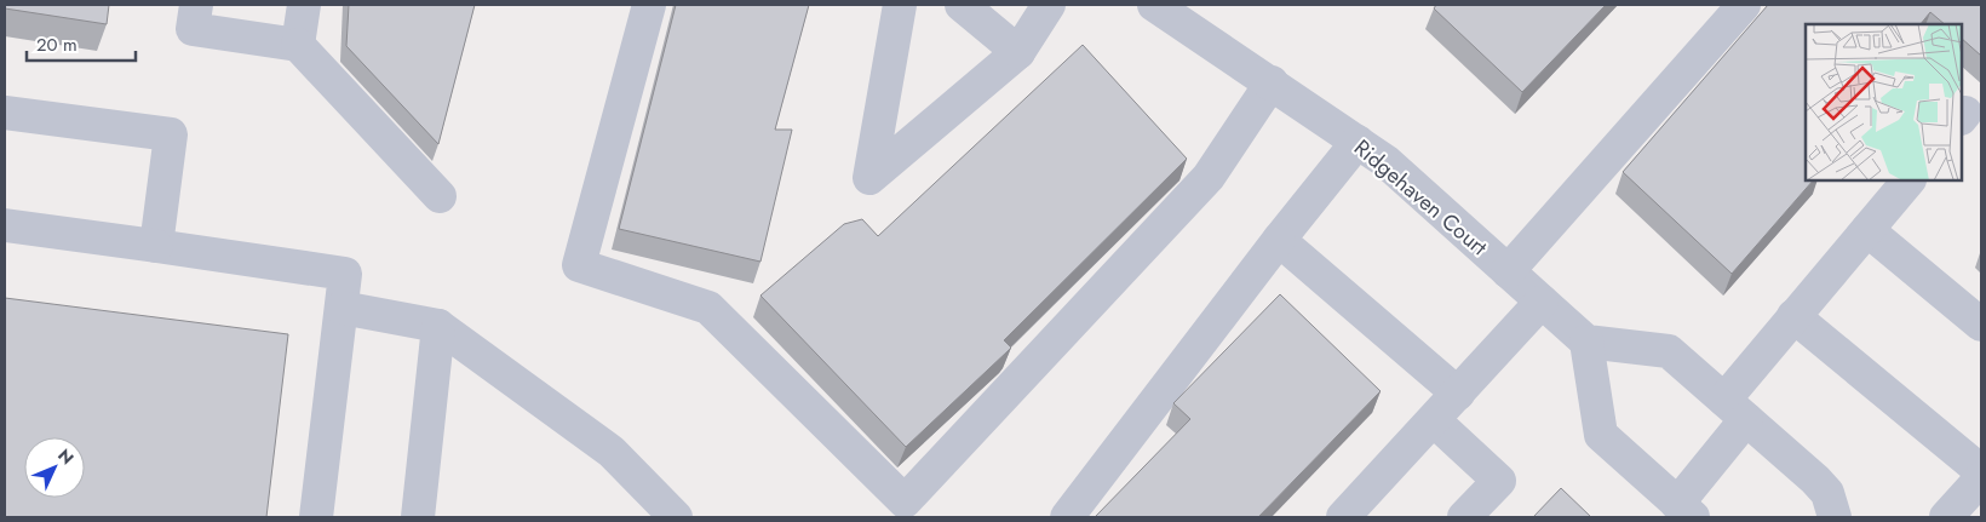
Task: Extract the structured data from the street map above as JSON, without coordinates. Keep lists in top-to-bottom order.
{
  "streets": {
    "street": ["Ridgehaven Court"]
  },
  "scale_bar": "20 m",
  "north": "top right"
}
